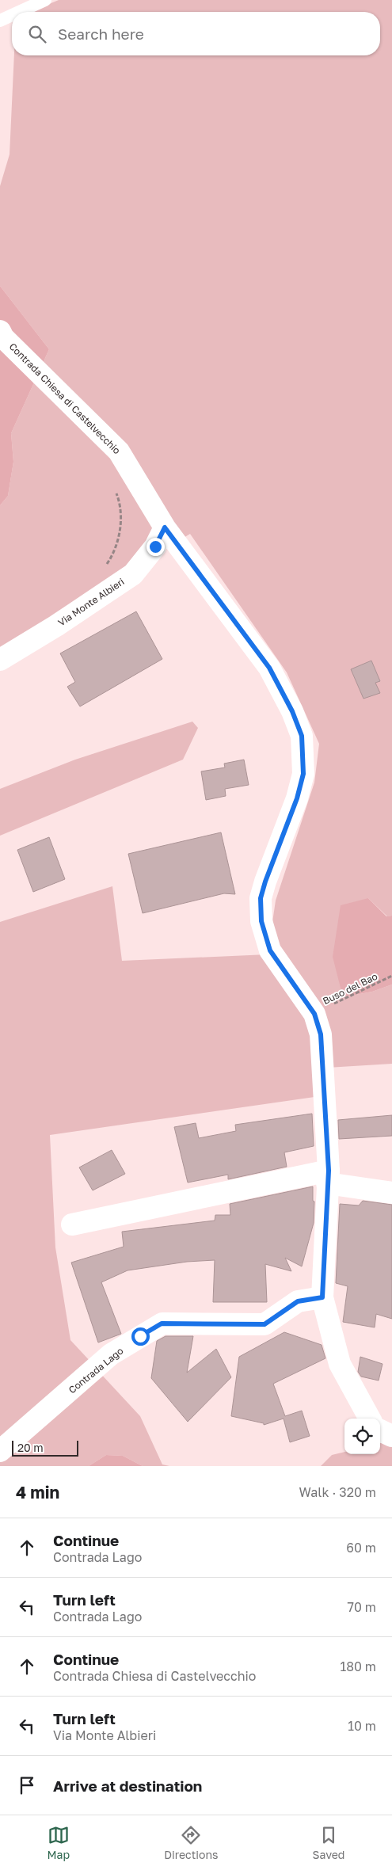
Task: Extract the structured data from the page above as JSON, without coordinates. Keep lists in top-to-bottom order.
{
  "streets": {
    "street": ["Contrada Chiesa di Castelvecchio", "Via Monte Albieri", "Contrada Lago"],
    "path": ["Buso del Bao"]
  },
  "crossings": [
    ["Contrada Chiesa di Castelvecchio", "Via Monte Albieri"],
    ["Contrada Chiesa di Castelvecchio", "Buso del Bao"]
  ],
  "scale_bar": "20 m",
  "page": {
    "search": "Search here",
    "scale": "20 m",
    "heading": ["4 min", "Walk · 320 m"],
    "list": [
      ["Continue", "Contrada Lago", "60 m"],
      ["Turn left", "Contrada Lago", "70 m"],
      ["Continue", "Contrada Chiesa di Castelvecchio", "180 m"],
      ["Turn left", "Via Monte Albieri", "10 m"],
      "Arrive at destination"
    ],
    "nav": ["Map", "Directions", "Saved"]
  }
}
